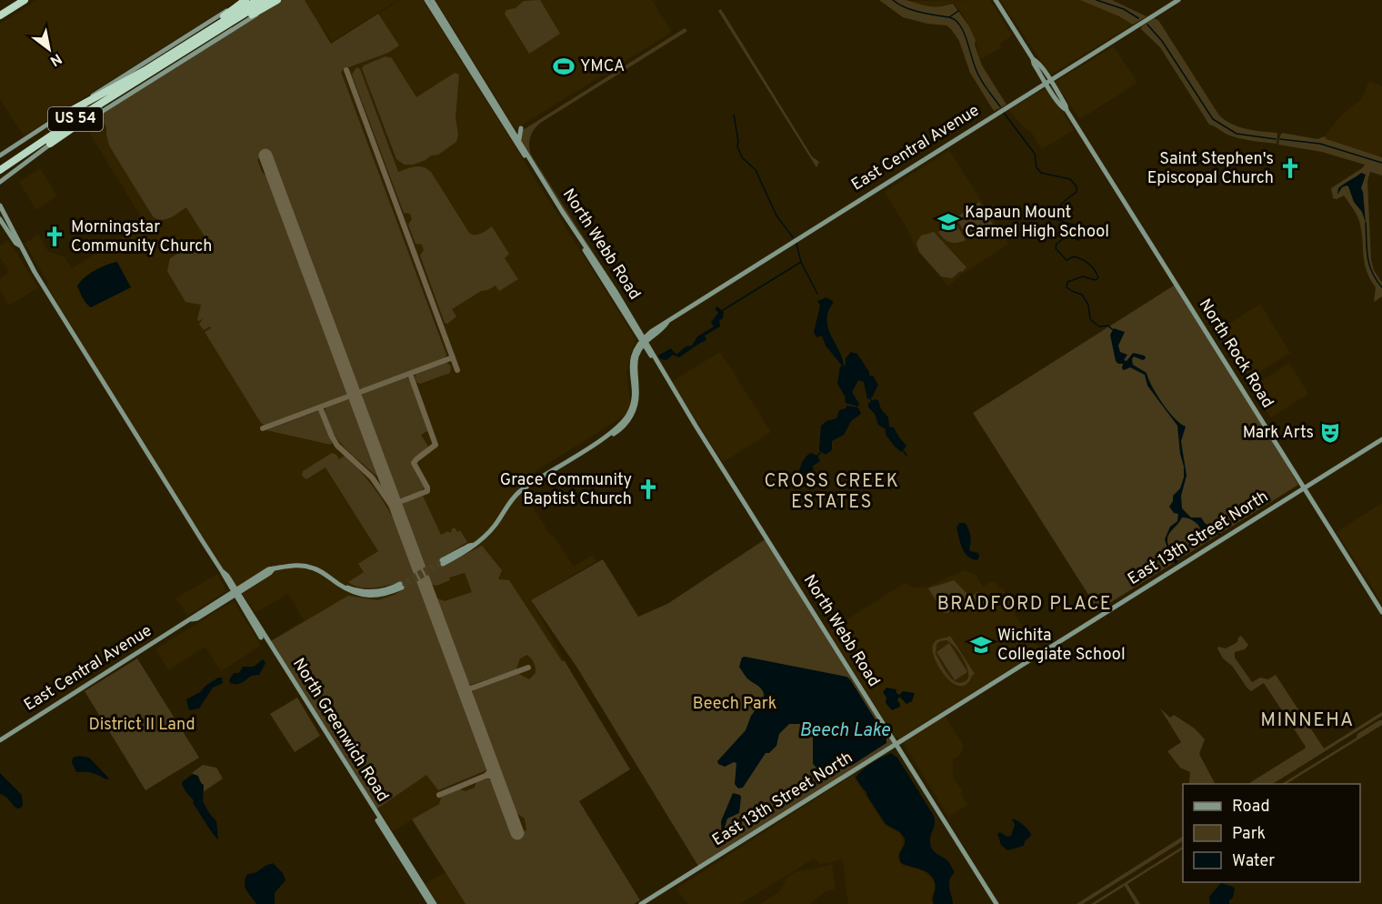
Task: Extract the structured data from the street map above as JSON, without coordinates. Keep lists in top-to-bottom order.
{
  "streets": {
    "highway": ["US 54"],
    "main road": [
      "East Central Avenue",
      "North Webb Road",
      "North Rock Road",
      "East 13th Street North",
      "North Greenwich Road"
    ]
  },
  "crossings": [
    ["East Central Avenue", "North Webb Road"],
    ["East Central Avenue", "North Rock Road"],
    ["East Central Avenue", "North Greenwich Road"],
    ["North Webb Road", "East 13th Street North"],
    ["North Rock Road", "East 13th Street North"]
  ],
  "districts": ["CROSS CREEK ESTATES", "BRADFORD PLACE", "MINNEHA"],
  "water": ["Beech Lake"],
  "parks": ["Beech Park", "District II Land"],
  "places": {
    "sports": ["YMCA"],
    "church": ["Saint Stephen's Episcopal Church", "Morningstar Community Church", "Grace Community Baptist Church"],
    "school or university": ["Kapaun Mount Carmel High School", "Wichita Collegiate School"],
    "theatre": ["Mark Arts"]
  },
  "legend": ["Road", "Park", "Water"],
  "north": "bottom right"
}
